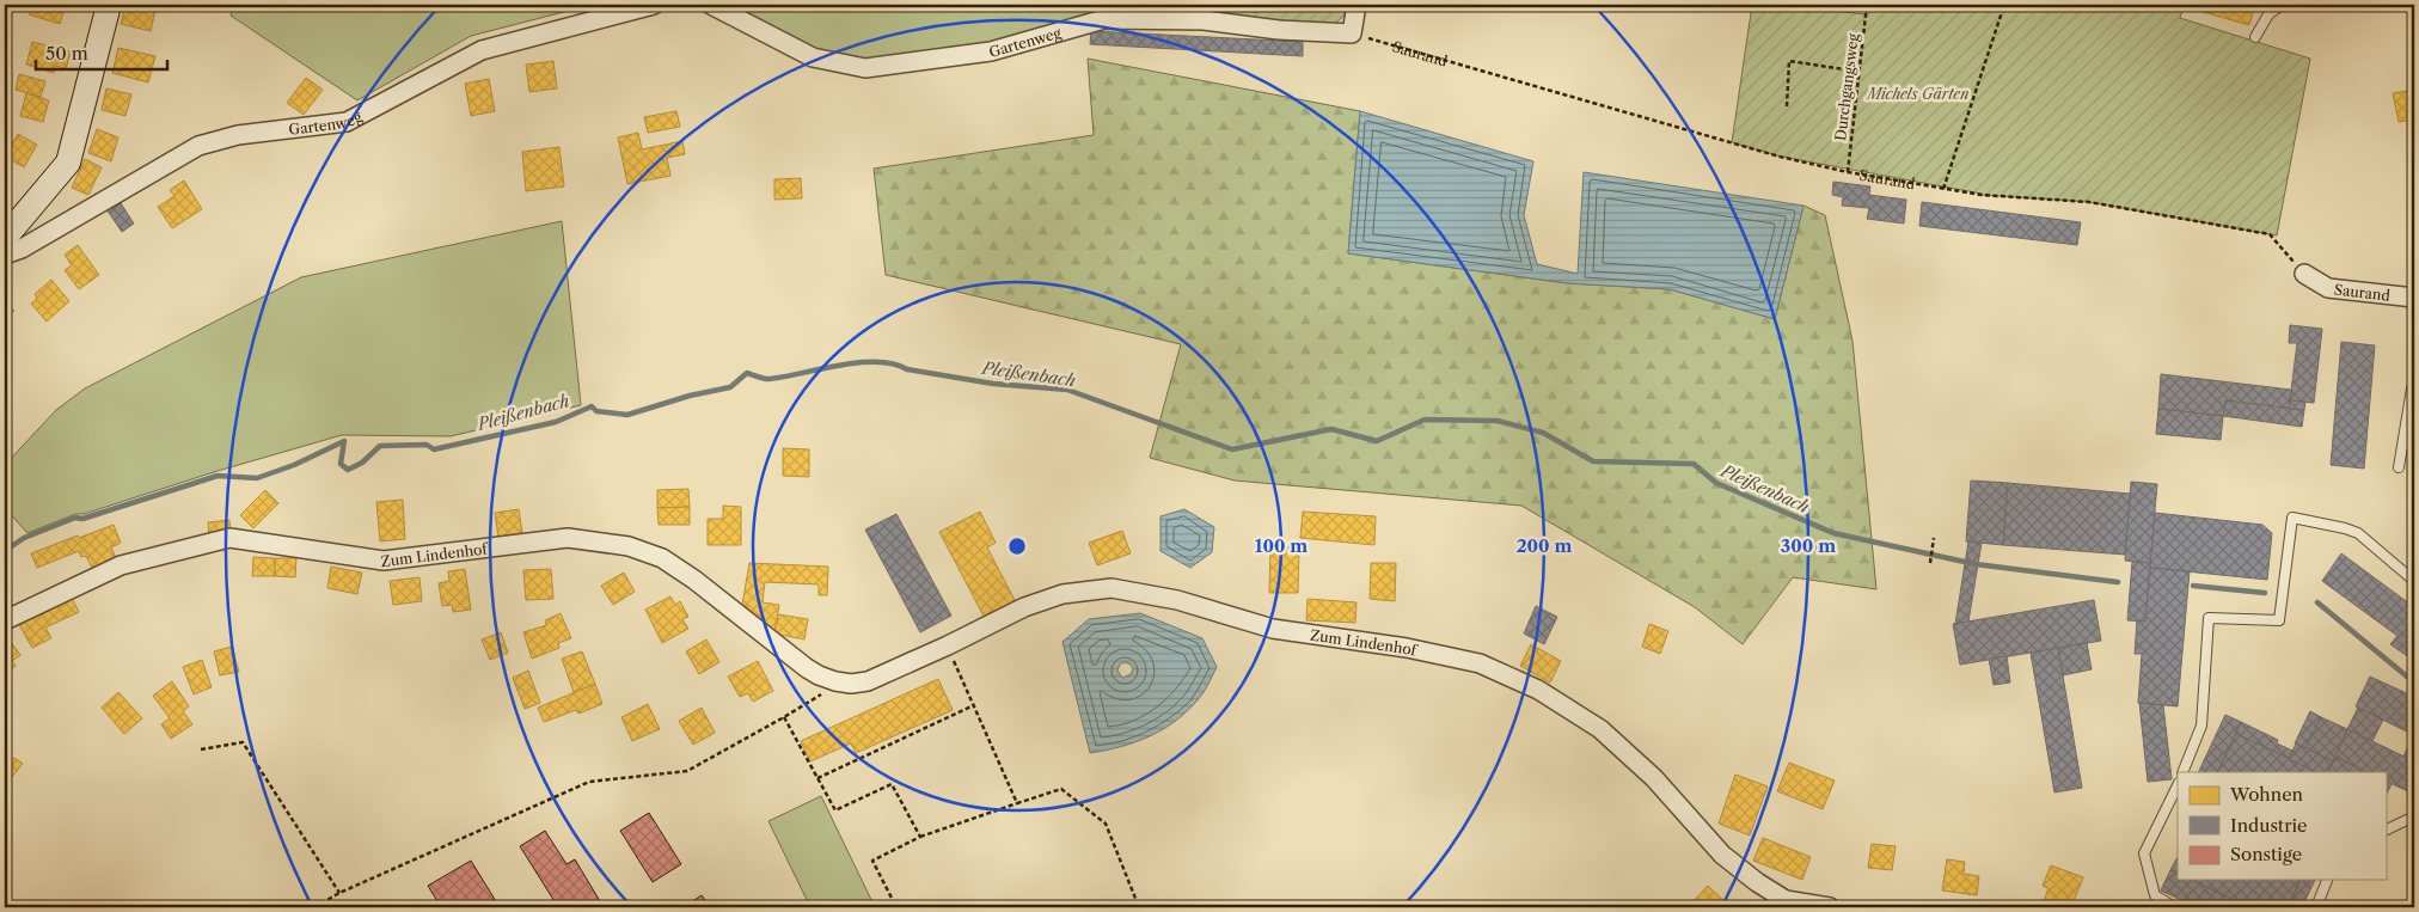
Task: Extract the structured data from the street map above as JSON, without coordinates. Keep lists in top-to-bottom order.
{
  "streets": {
    "street": ["Gartenweg", "Saurand", "Zum Lindenhof"],
    "path": ["Durchgangsweg"]
  },
  "crossings": [
    ["Gartenweg", "Saurand"],
    ["Saurand", "Durchgangsweg"]
  ],
  "water": ["Pleißenbach"],
  "parks": ["Michels Gärten"],
  "legend": ["Wohnen", "Industrie", "Sonstige"],
  "scale_bar": "50 m",
  "rings": ["100 m", "200 m", "300 m"]
}
